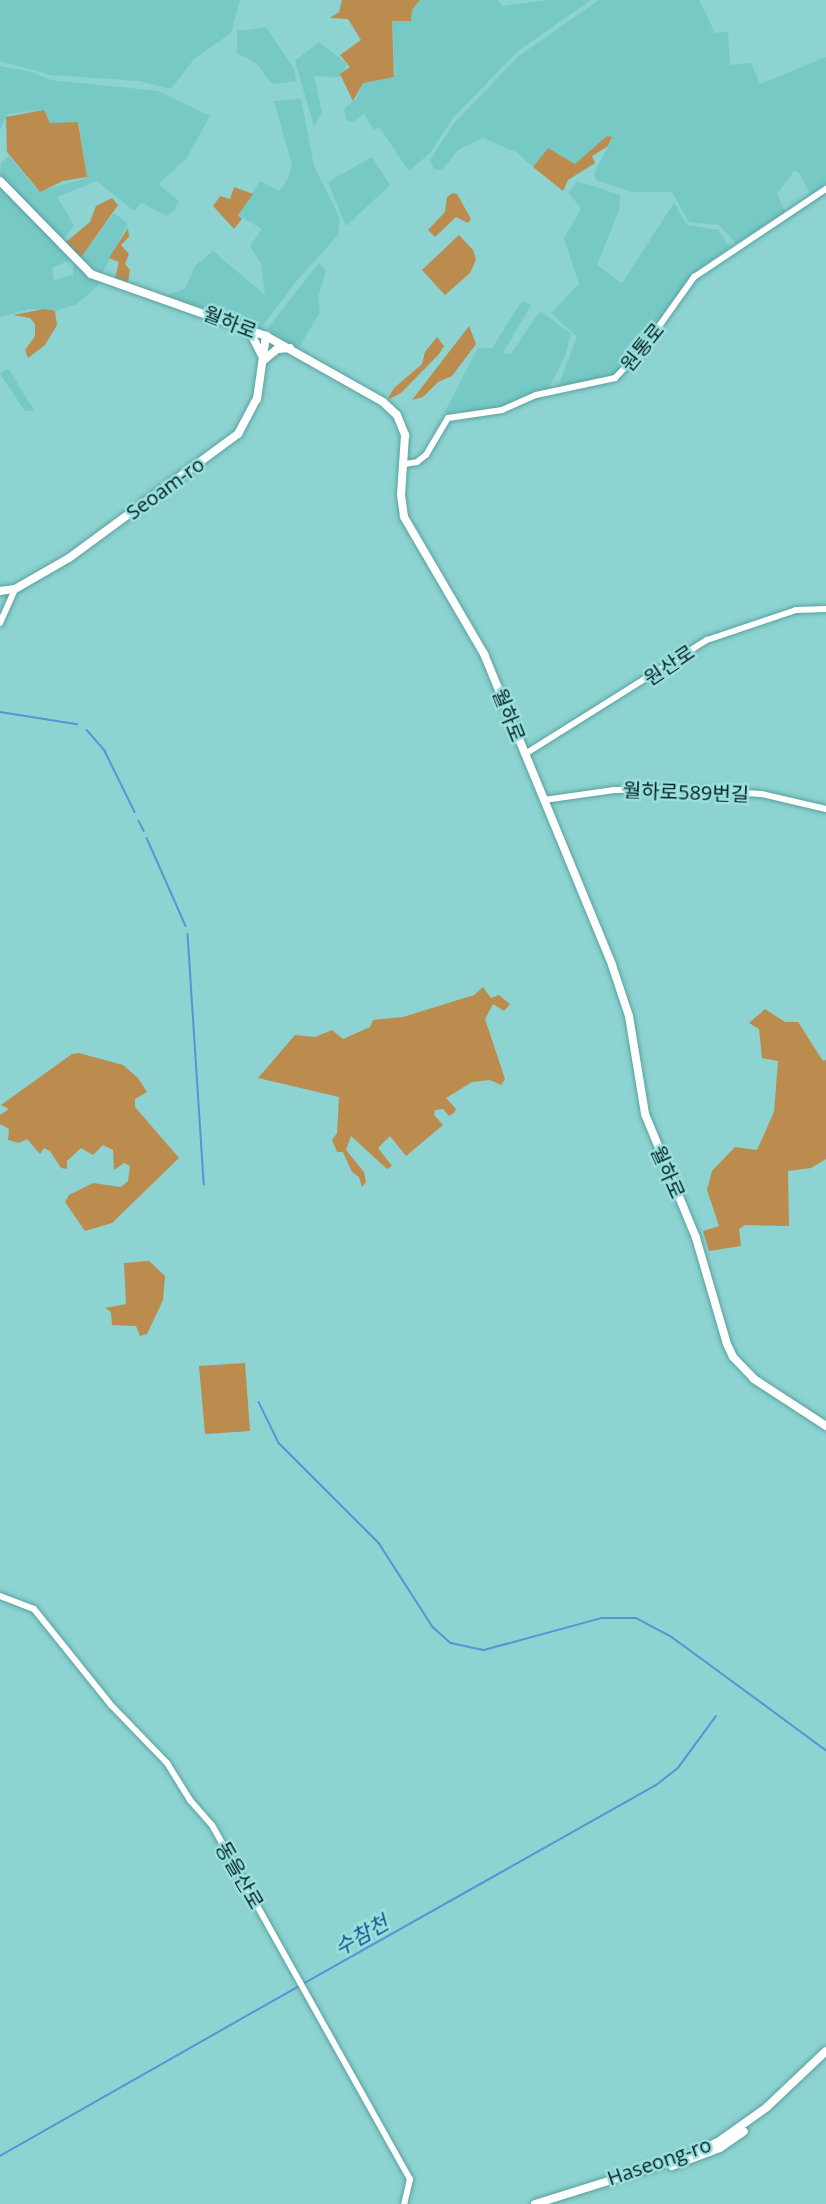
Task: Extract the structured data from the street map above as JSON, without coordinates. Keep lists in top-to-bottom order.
{
  "streets": {
    "street": [
      "월하로",
      "원통로",
      "Seoam-ro",
      "원산로",
      "월하로589번길",
      "동을산로",
      "Haseong-ro"
    ]
  },
  "crossings": [
    ["월하로", "원통로"],
    ["월하로", "Seoam-ro"],
    ["월하로", "원산로"],
    ["월하로", "월하로589번길"]
  ],
  "water": ["수참천"]
}
